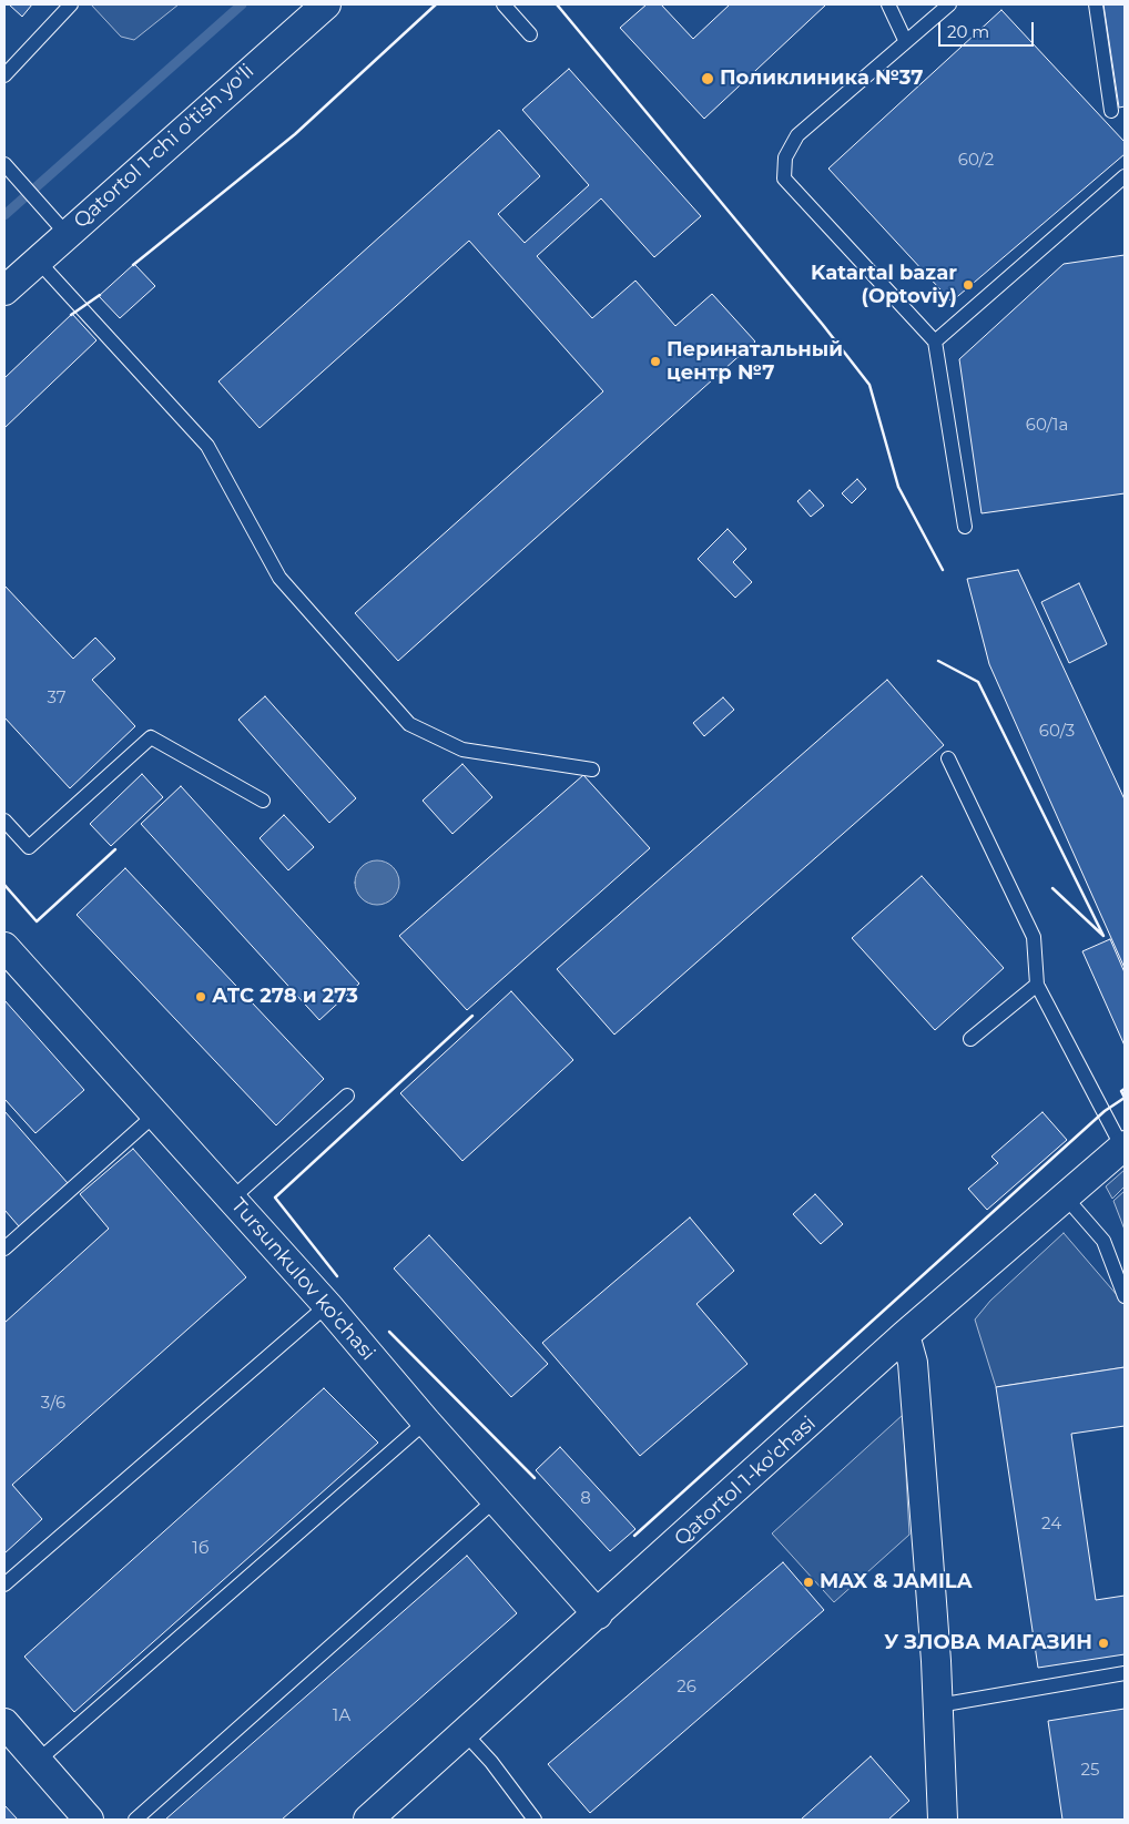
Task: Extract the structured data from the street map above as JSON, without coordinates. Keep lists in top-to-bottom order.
{
  "streets": {
    "street": ["Qatortol 1-chi o'tish yo'li", "Tursunkulov ko'chasi", "Qatortol 1-ko'chasi"]
  },
  "crossings": [
    ["Tursunkulov ko'chasi", "Qatortol 1-ko'chasi"]
  ],
  "places": [
    "Поликлиника №37",
    "Katartal bazar (Optoviy)",
    "Перинатальный центр №7",
    "АТС 278 и 273",
    "MAX & JAMILA",
    "У ЗЛОВА МАГАЗИН"
  ],
  "house_numbers": [
    "60/2",
    "60/1a",
    "37",
    "60/3",
    "3/6",
    "8",
    "24",
    "1б",
    "26",
    "1А",
    "25"
  ],
  "scale_bar": "20 m"
}
